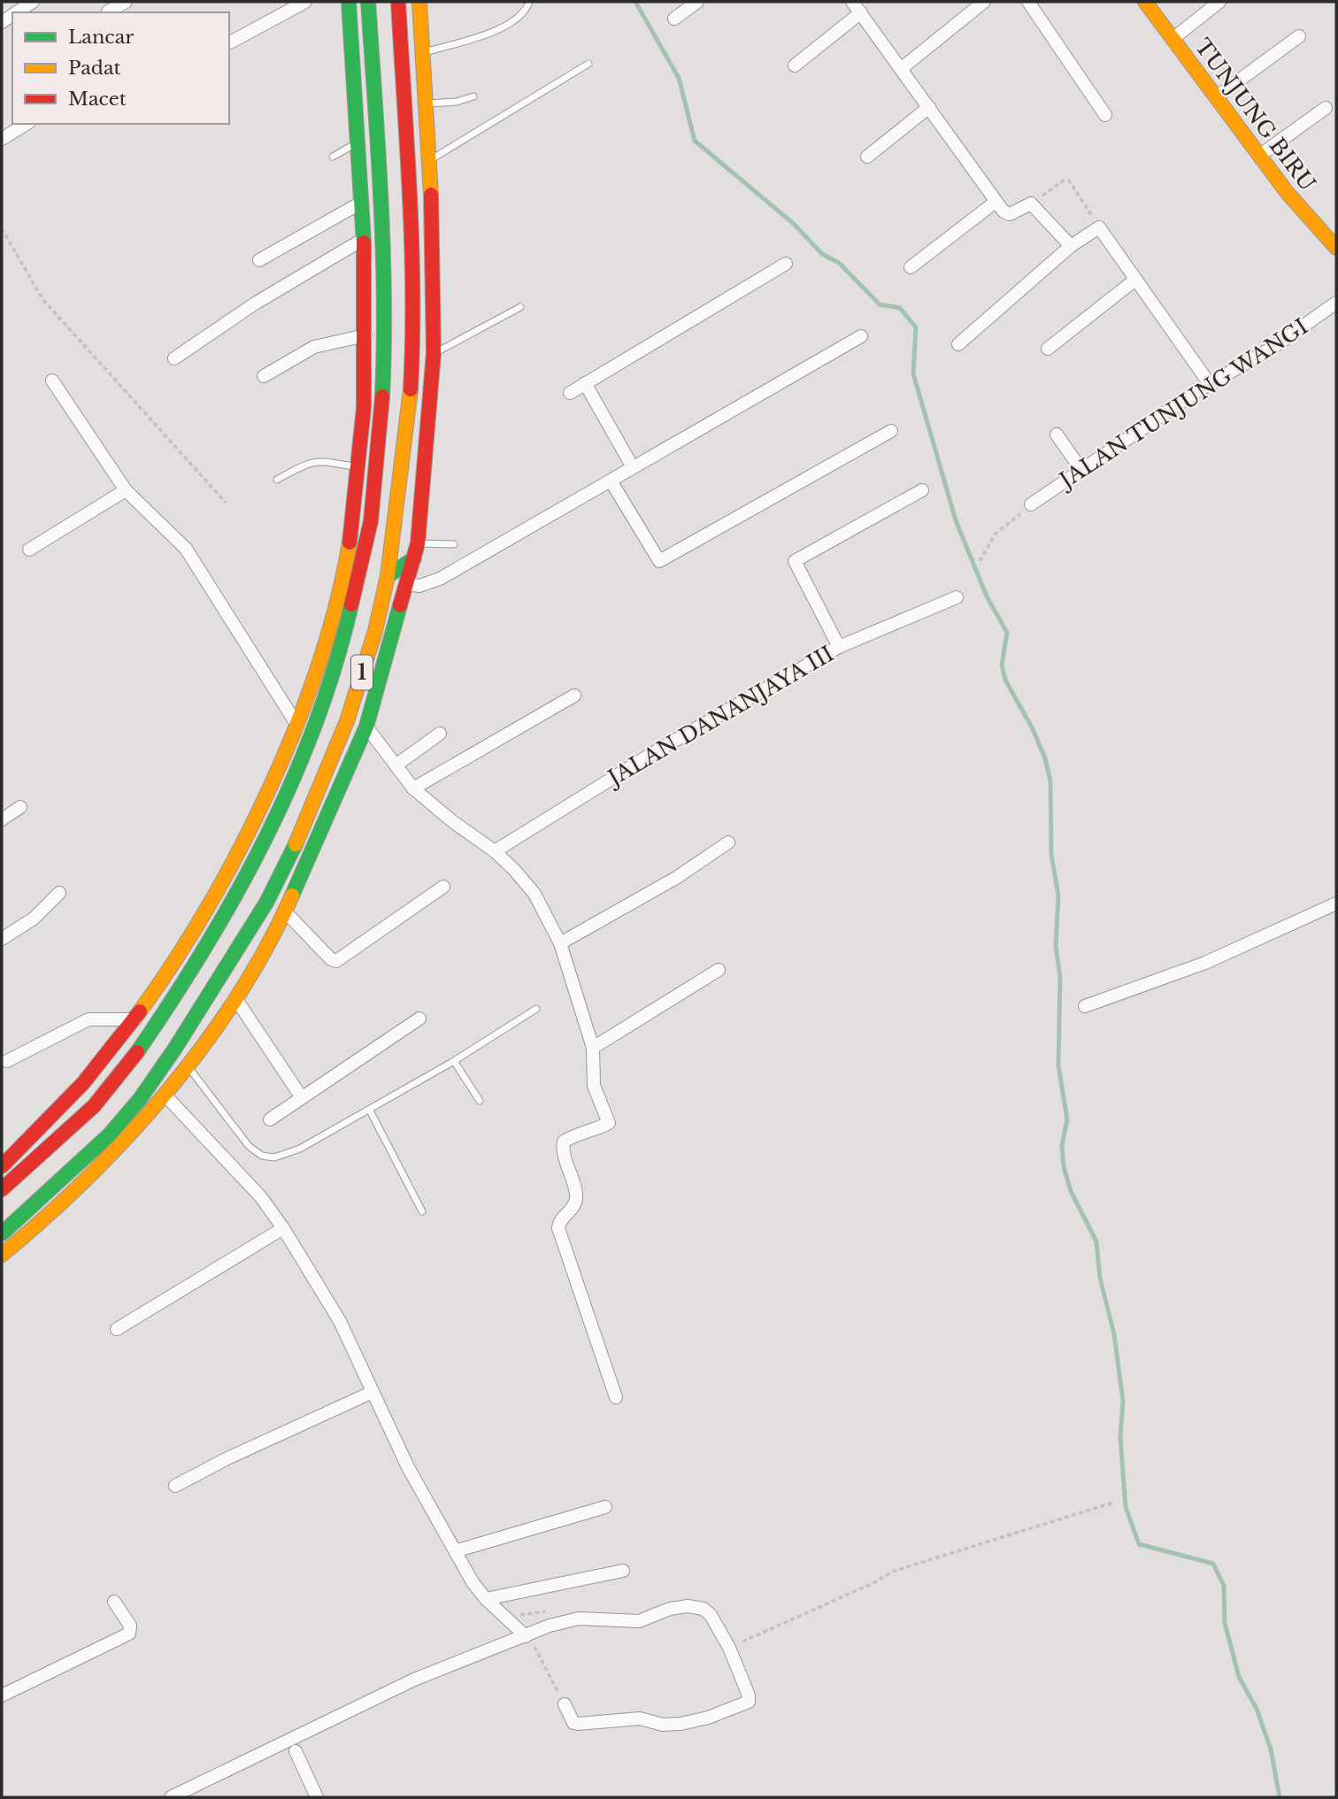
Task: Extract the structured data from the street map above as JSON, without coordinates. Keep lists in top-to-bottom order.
{
  "streets": {
    "main road": ["TUNJUNG BIRU", "1"],
    "street": ["JALAN TUNJUNG WANGI", "JALAN DANANJAYA III"]
  },
  "legend": ["Lancar", "Padat", "Macet"]
}
